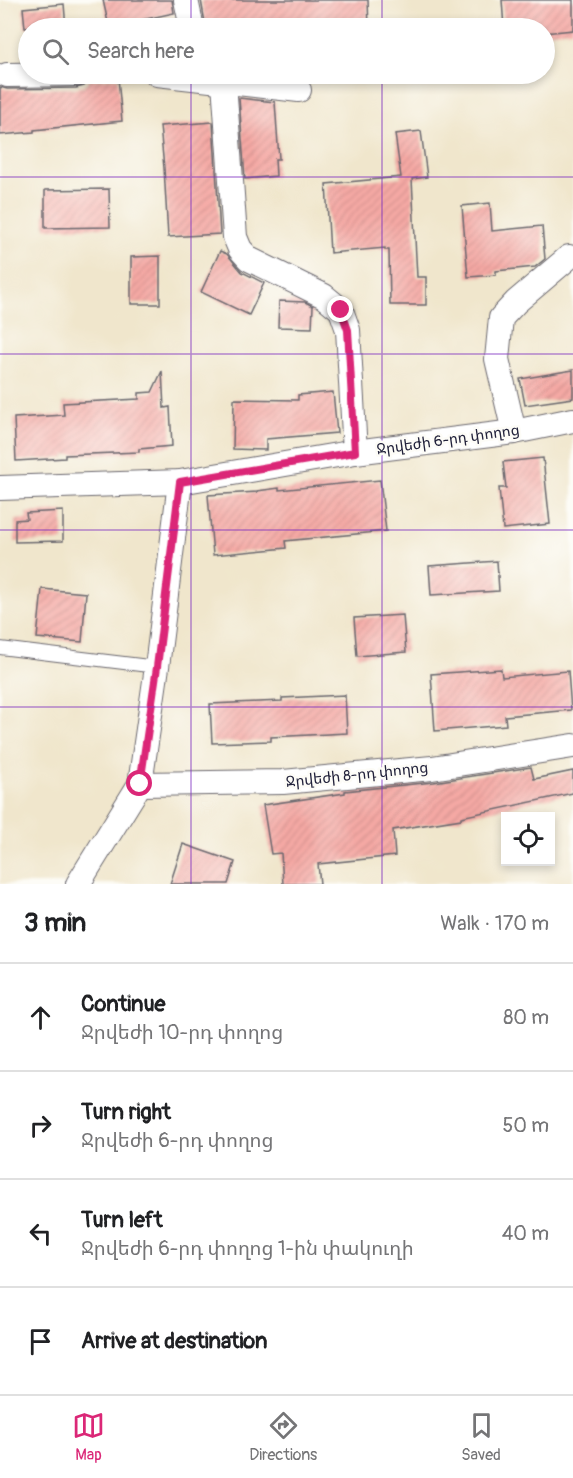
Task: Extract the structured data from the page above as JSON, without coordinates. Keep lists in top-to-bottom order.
{
  "streets": {
    "street": ["Ջրվեժի 6-րդ փողոց", "Ջրվեժի 8-րդ փողոց"]
  },
  "page": {
    "search": "Search here",
    "heading": ["3 min", "Walk · 170 m"],
    "list": [
      ["Continue", "Ջրվեժի 10-րդ փողոց", "80 m"],
      ["Turn right", "Ջրվեժի 6-րդ փողոց", "50 m"],
      ["Turn left", "Ջրվեժի 6-րդ փողոց 1-ին փակուղի", "40 m"],
      "Arrive at destination"
    ],
    "nav": ["Map", "Directions", "Saved"]
  }
}
